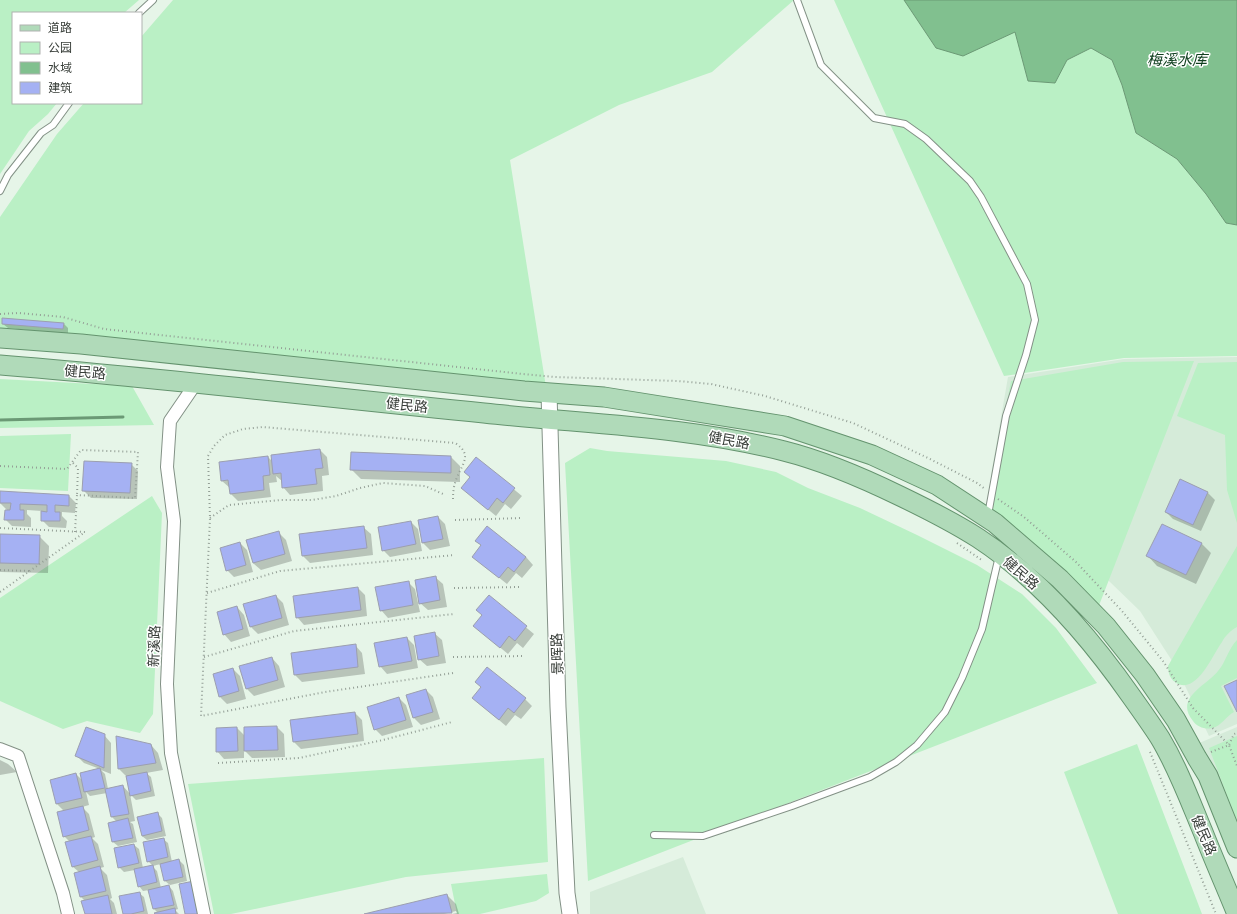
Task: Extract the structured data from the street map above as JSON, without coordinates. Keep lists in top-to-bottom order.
{
  "streets": {
    "main road": ["健民路"],
    "street": ["新溪路", "景晖路"]
  },
  "crossings": [
    ["健民路", "新溪路"],
    ["健民路", "景晖路"]
  ],
  "water": ["梅溪水库"],
  "legend": [
    "道路",
    "公园",
    "水域",
    "建筑"
  ]
}
